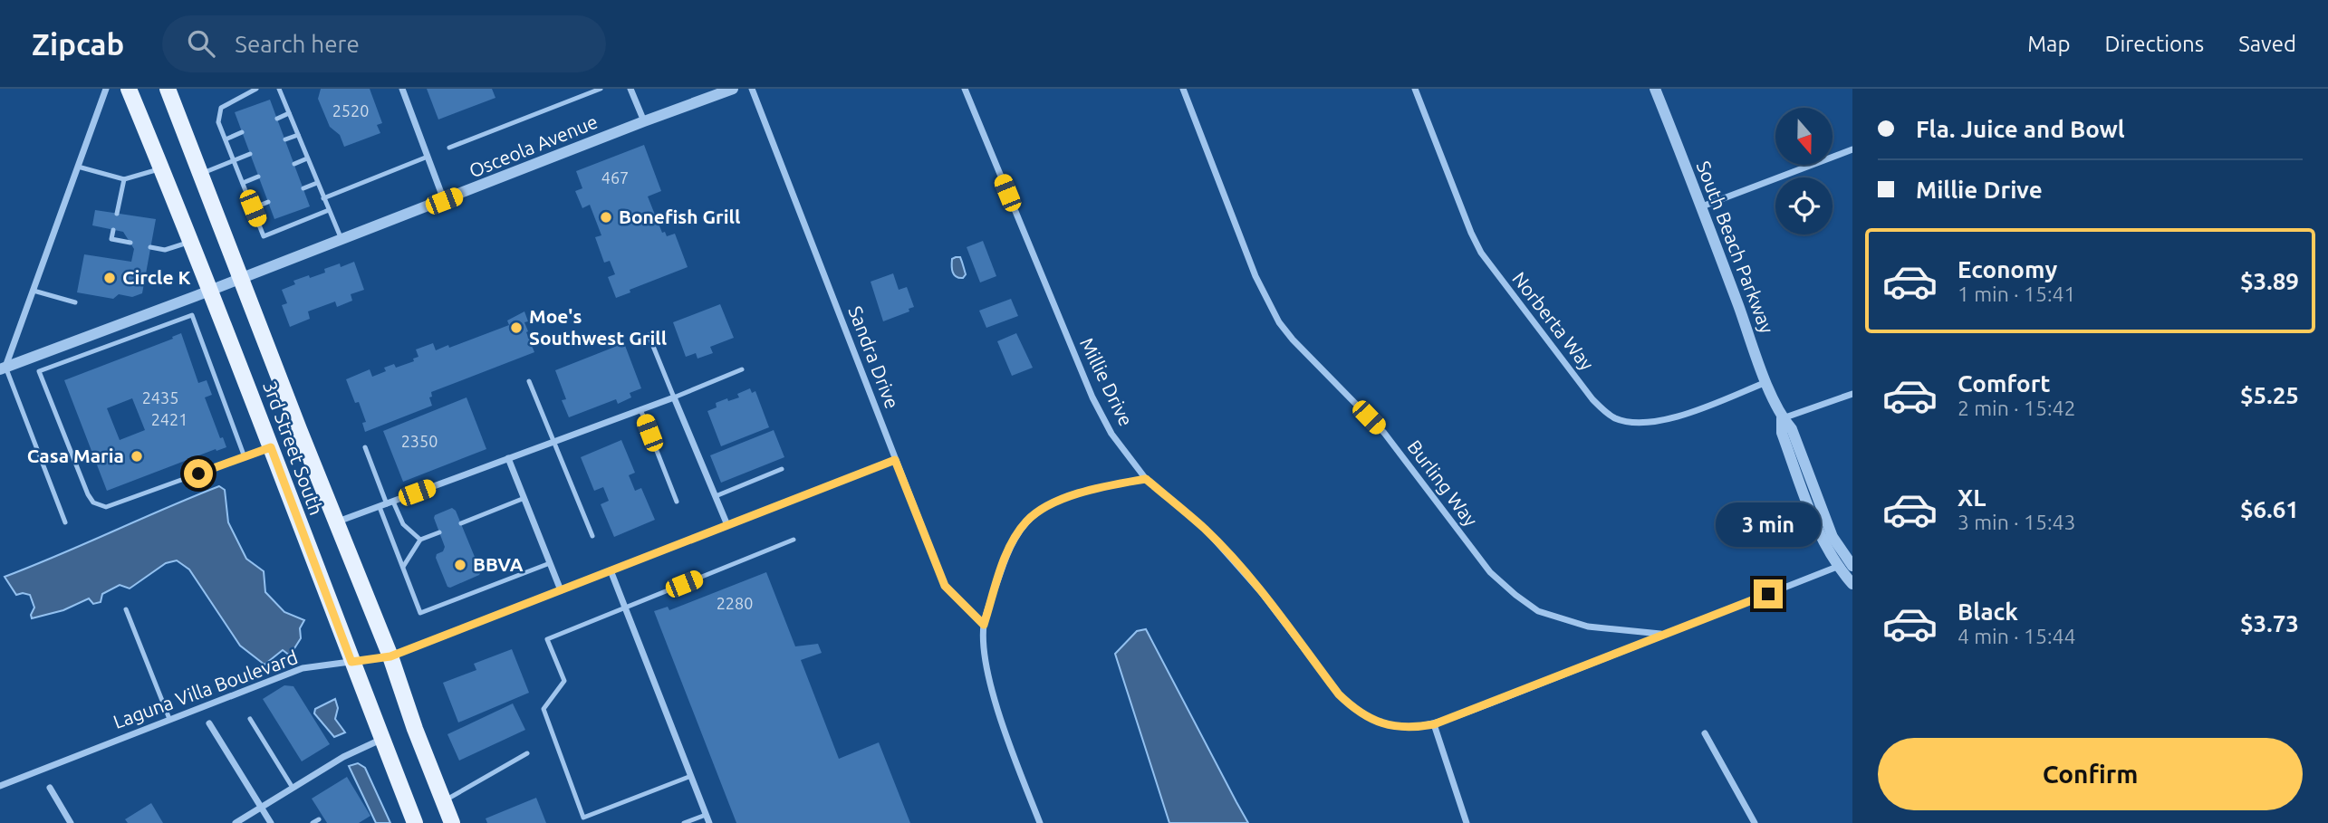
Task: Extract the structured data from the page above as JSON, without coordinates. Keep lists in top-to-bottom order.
{
  "streets": {
    "main road": ["3rd Street South"],
    "street": [
      "Osceola Avenue",
      "South Beach Parkway",
      "Norberta Way",
      "Sandra Drive",
      "Millie Drive",
      "Burling Way",
      "Laguna Villa Boulevard"
    ]
  },
  "crossings": [
    ["Osceola Avenue", "3rd Street South"],
    ["South Beach Parkway", "Norberta Way"],
    ["South Beach Parkway", "Millie Drive"],
    ["Sandra Drive", "Laguna Villa Boulevard"],
    ["Millie Drive", "Burling Way"],
    ["3rd Street South", "Laguna Villa Boulevard"]
  ],
  "places": [
    "Bonefish Grill",
    "Circle K",
    "Moe's Southwest Grill",
    "Casa Maria",
    "BBVA"
  ],
  "house_numbers": [
    "2520",
    "467",
    "2435",
    "2421",
    "2350",
    "2280"
  ],
  "north": "bottom",
  "page": {
    "header": "Zipcab",
    "search": "Search here",
    "nav": ["Map", "Directions", "Saved"],
    "banner": ["Fla. Juice and Bowl", "Millie Drive"],
    "list": [
      {
        "name": "Economy",
        "note": "1 min · 15:41",
        "value": "$3.89"
      },
      {
        "name": "Comfort",
        "note": "2 min · 15:42",
        "value": "$5.25"
      },
      {
        "name": "XL",
        "note": "3 min · 15:43",
        "value": "$6.61"
      },
      {
        "name": "Black",
        "note": "4 min · 15:44",
        "value": "$3.73"
      }
    ],
    "bubble": "3 min",
    "buttons": "Confirm"
  }
}
